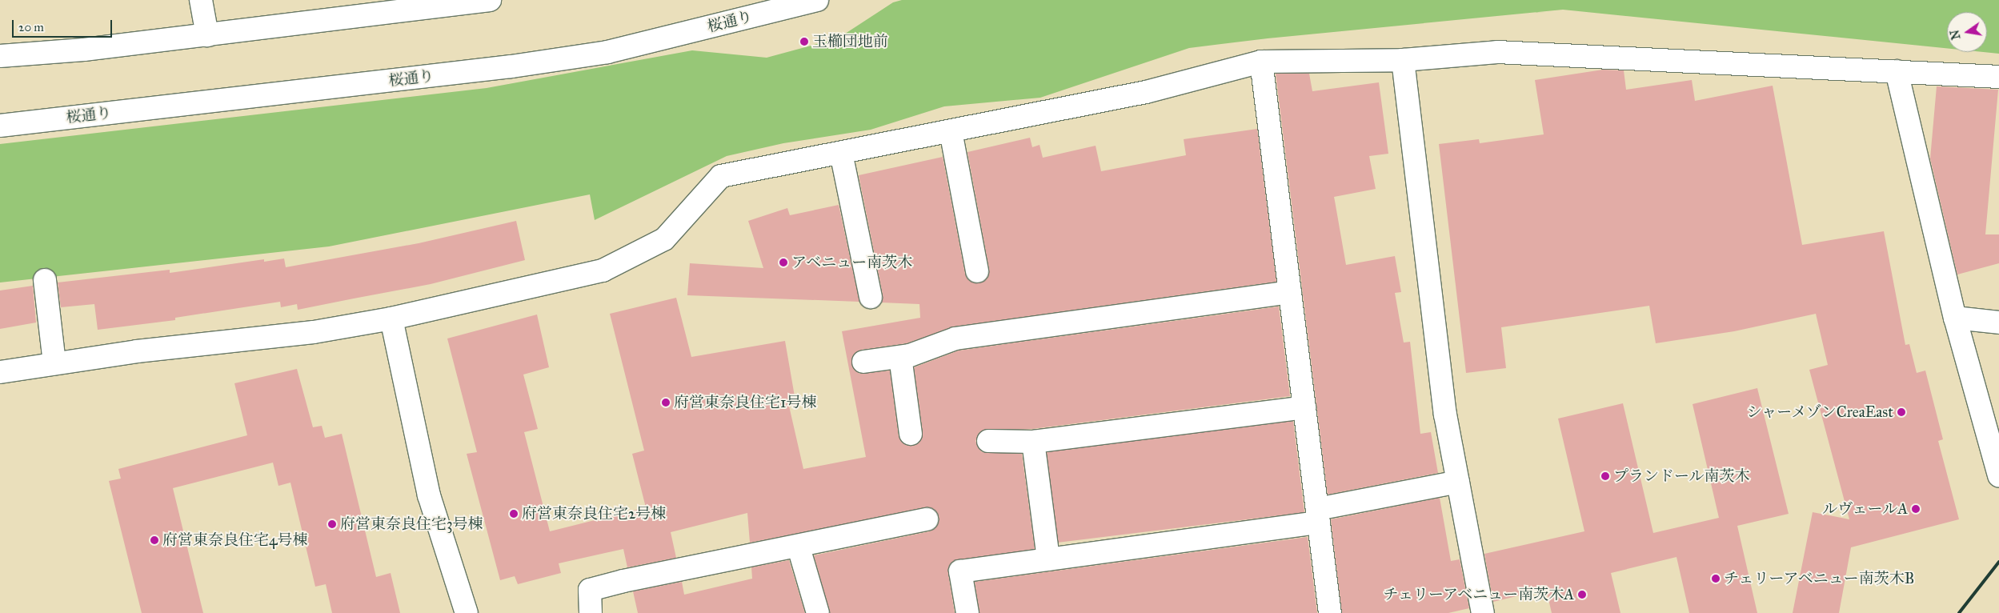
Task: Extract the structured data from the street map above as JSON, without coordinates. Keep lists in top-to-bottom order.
{
  "streets": {
    "street": ["桜通り"]
  },
  "places": [
    "玉櫛団地前",
    "アベニュー南茨木",
    "府営東奈良住宅1号棟",
    "シャーメゾンCreaEast",
    "プランドール南茨木",
    "ルヴェールA",
    "府営東奈良住宅2号棟",
    "府営東奈良住宅3号棟",
    "府営東奈良住宅4号棟",
    "チェリーアベニュー南茨木B",
    "チェリーアベニュー南茨木A"
  ],
  "scale_bar": "20 m",
  "north": "left"
}
